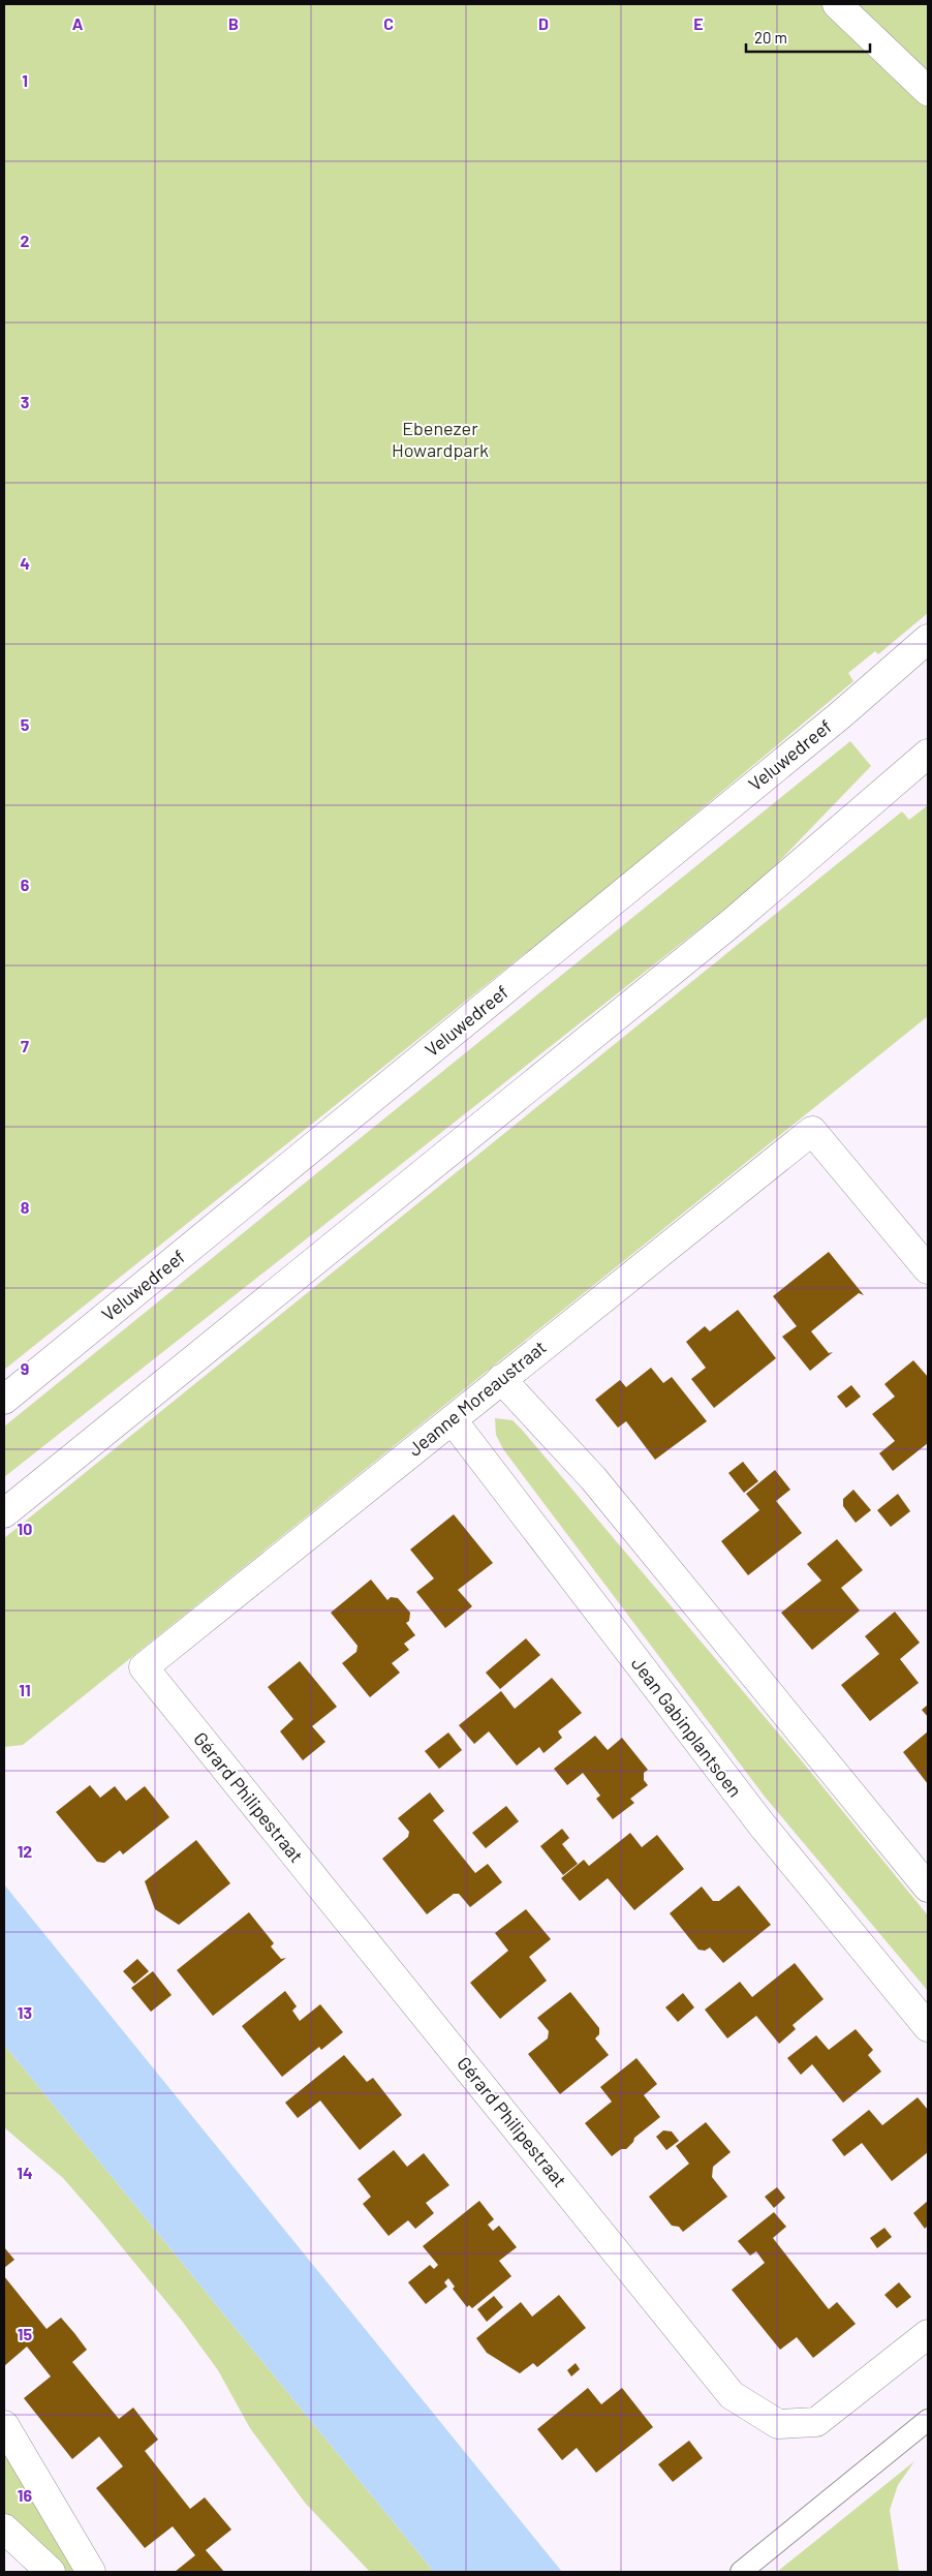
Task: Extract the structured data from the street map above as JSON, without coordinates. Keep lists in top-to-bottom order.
{
  "streets": {
    "street": [
      "Veluwedreef",
      "Jeanne Moreaustraat",
      "Jean Gabinplantsoen",
      "Gérard Philipestraat"
    ]
  },
  "crossings": [
    ["Jeanne Moreaustraat", "Jean Gabinplantsoen"],
    ["Jeanne Moreaustraat", "Gérard Philipestraat"]
  ],
  "parks": ["Ebenezer Howardpark"],
  "scale_bar": "20 m",
  "grid": {
    "columns": [
      "A",
      "B",
      "C",
      "D",
      "E"
    ],
    "rows": [
      "1",
      "2",
      "3",
      "4",
      "5",
      "6",
      "7",
      "8",
      "9",
      "10",
      "11",
      "12",
      "13",
      "14",
      "15",
      "16"
    ]
  }
}
